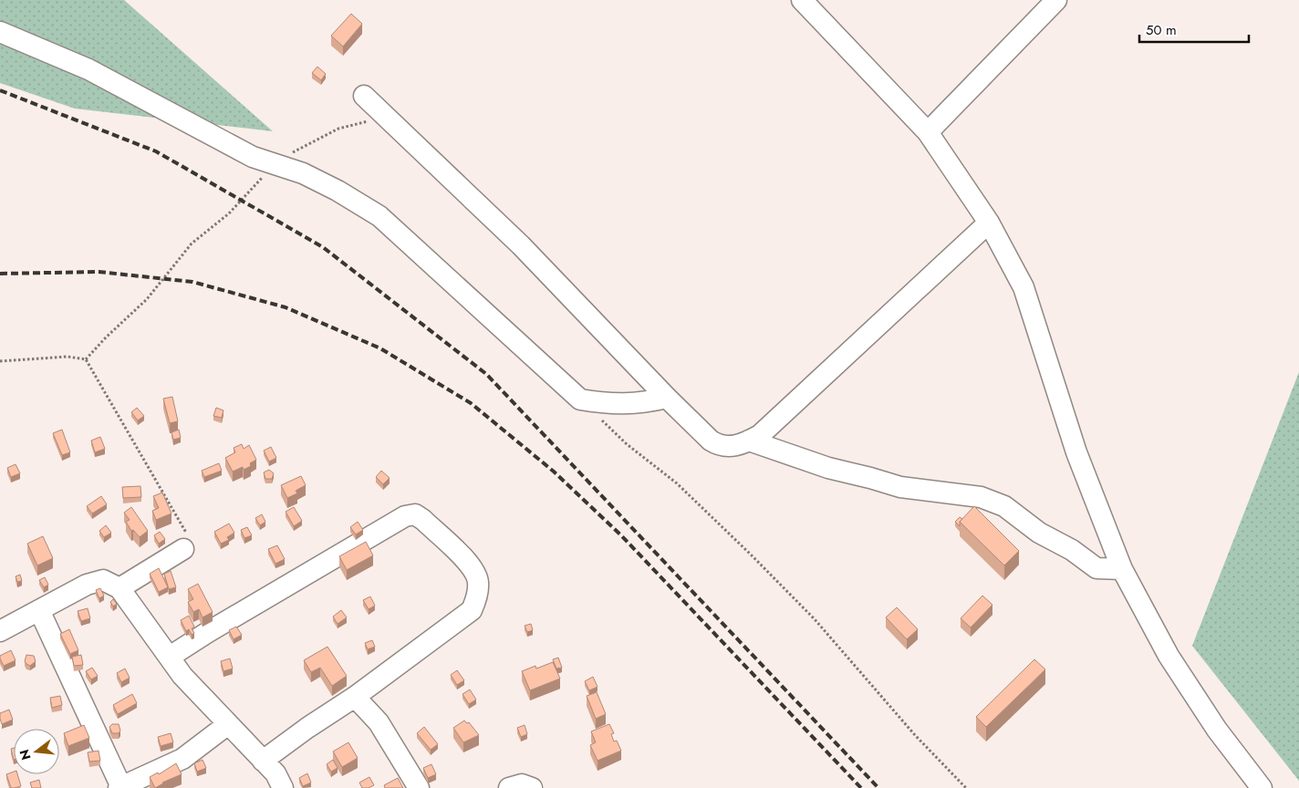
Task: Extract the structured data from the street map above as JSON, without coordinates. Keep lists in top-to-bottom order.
{
  "scale_bar": "50 m",
  "north": "left"
}
